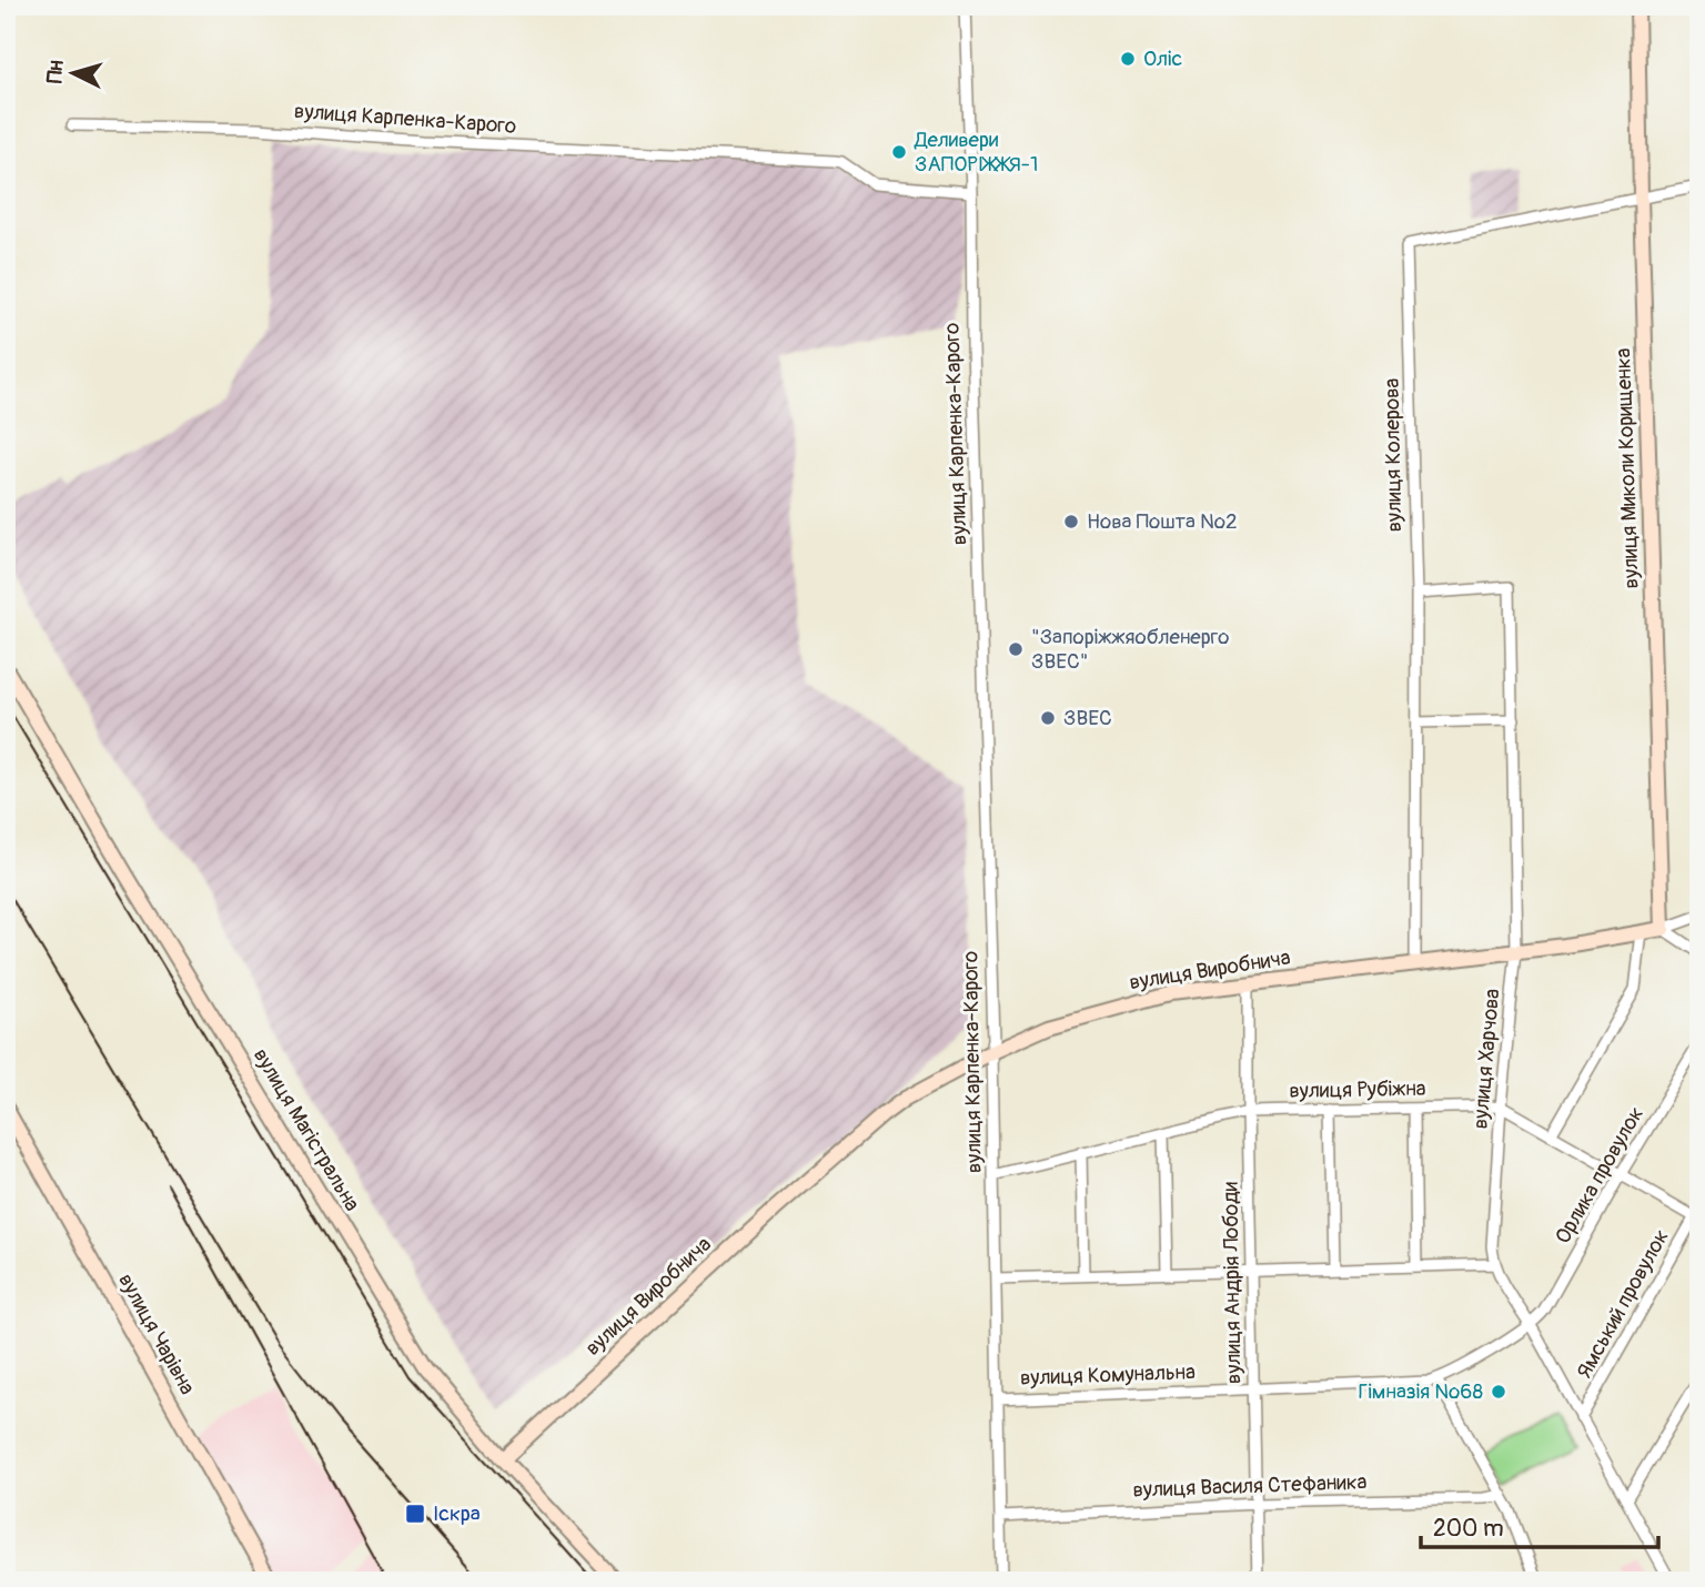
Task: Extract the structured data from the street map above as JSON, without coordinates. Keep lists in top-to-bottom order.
{
  "streets": {
    "street": [
      "вулиця Карпенка-Карого",
      "вулиця Колерова",
      "вулиця Миколи Корищенка",
      "вулиця Виробнича",
      "вулиця Харчова",
      "вулиця Рубіжна",
      "вулиця Магістральна",
      "Орлика провулок",
      "вулиця Андрія Лободи",
      "Ямський провулок",
      "вулиця Чарівна",
      "вулиця Комунальна",
      "вулиця Василя Стефаника"
    ]
  },
  "crossings": [
    ["вулиця Карпенка-Карого", "вулиця Виробнича"],
    ["вулиця Карпенка-Карого", "вулиця Рубіжна"],
    ["вулиця Карпенка-Карого", "вулиця Комунальна"],
    ["вулиця Карпенка-Карого", "вулиця Василя Стефаника"],
    ["вулиця Колерова", "вулиця Миколи Корищенка"],
    ["вулиця Колерова", "вулиця Виробнича"],
    ["вулиця Колерова", "вулиця Харчова"],
    ["вулиця Миколи Корищенка", "вулиця Виробнича"],
    ["вулиця Виробнича", "вулиця Харчова"],
    ["вулиця Виробнича", "вулиця Магістральна"],
    ["вулиця Виробнича", "вулиця Андрія Лободи"],
    ["вулиця Харчова", "вулиця Рубіжна"],
    ["вулиця Харчова", "Орлика провулок"],
    ["вулиця Харчова", "Ямський провулок"],
    ["вулиця Харчова", "вулиця Комунальна"],
    ["вулиця Рубіжна", "вулиця Андрія Лободи"],
    ["Орлика провулок", "вулиця Комунальна"],
    ["вулиця Андрія Лободи", "вулиця Комунальна"],
    ["вулиця Андрія Лободи", "вулиця Василя Стефаника"]
  ],
  "places": {
    "other": [
      "Оліс",
      "Деливери ЗАПОРІЖЖЯ-1",
      "Нова Пошта №2",
      "\"Запоріжжяобленерго ЗВЕС\"",
      "ЗВЕС",
      "Гімназія №68"
    ],
    "transit": ["Іскра"]
  },
  "scale_bar": "200 m",
  "north": "left"
}
